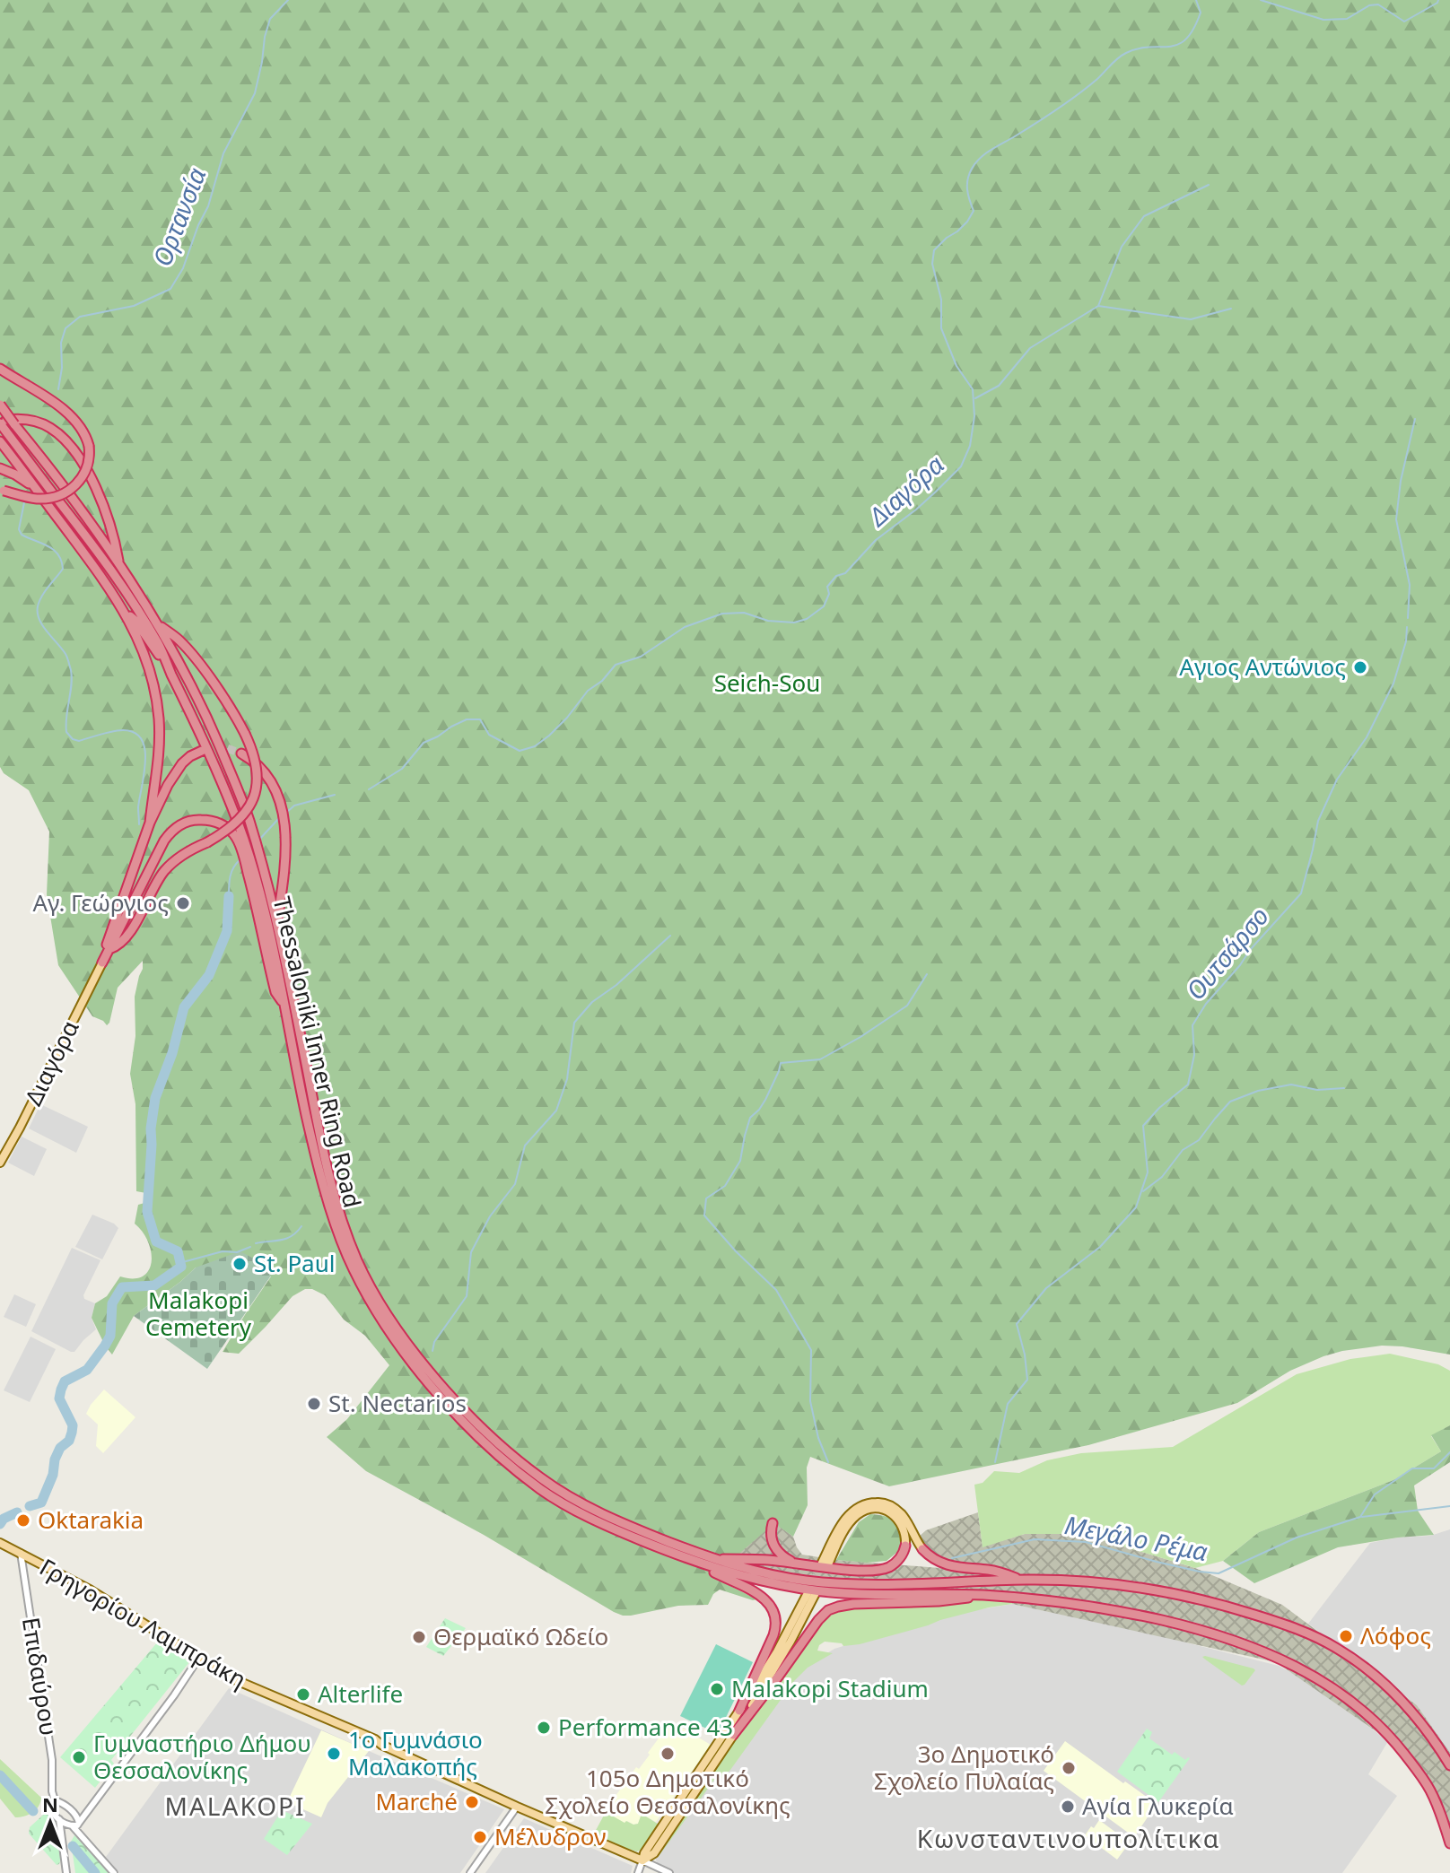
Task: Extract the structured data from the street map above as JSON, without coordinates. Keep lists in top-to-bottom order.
{
  "streets": {
    "highway": ["Thessaloniki Inner Ring Road"],
    "main road": ["Διαγόρα", "Γρηγορίου Λαμπράκη"],
    "street": ["Επιδαύρου"]
  },
  "crossings": [
    ["Γρηγορίου Λαμπράκη", "Επιδαύρου"]
  ],
  "districts": ["MALAKOPI", "Κωνσταντινουπολίτικα"],
  "water": [
    "Ορτανσία",
    "Διαγόρα",
    "Ουτσάρσο",
    "Μεγάλο Ρέμα"
  ],
  "parks": ["Seich-Sou", "Malakopi Cemetery"],
  "places": [
    "Αγιος Αντώνιος",
    "Αγ. Γεώργιος",
    "St. Paul",
    "St. Nectarios",
    "Oktarakia",
    "Λόφος",
    "Θερμαϊκό Ωδείο",
    "Malakopi Stadium",
    "Alterlife",
    "Performance 43",
    "1ο Γυμνάσιο Μαλακοπής",
    "105ο Δημοτικό Σχολείο Θεσσαλονίκης",
    "Γυμναστήριο Δήμου Θεσσαλονίκης",
    "3ο Δημοτικό Σχολείο Πυλαίας",
    "Marché",
    "Αγία Γλυκερία",
    "Μέλυδρον"
  ],
  "north": "top"
}
